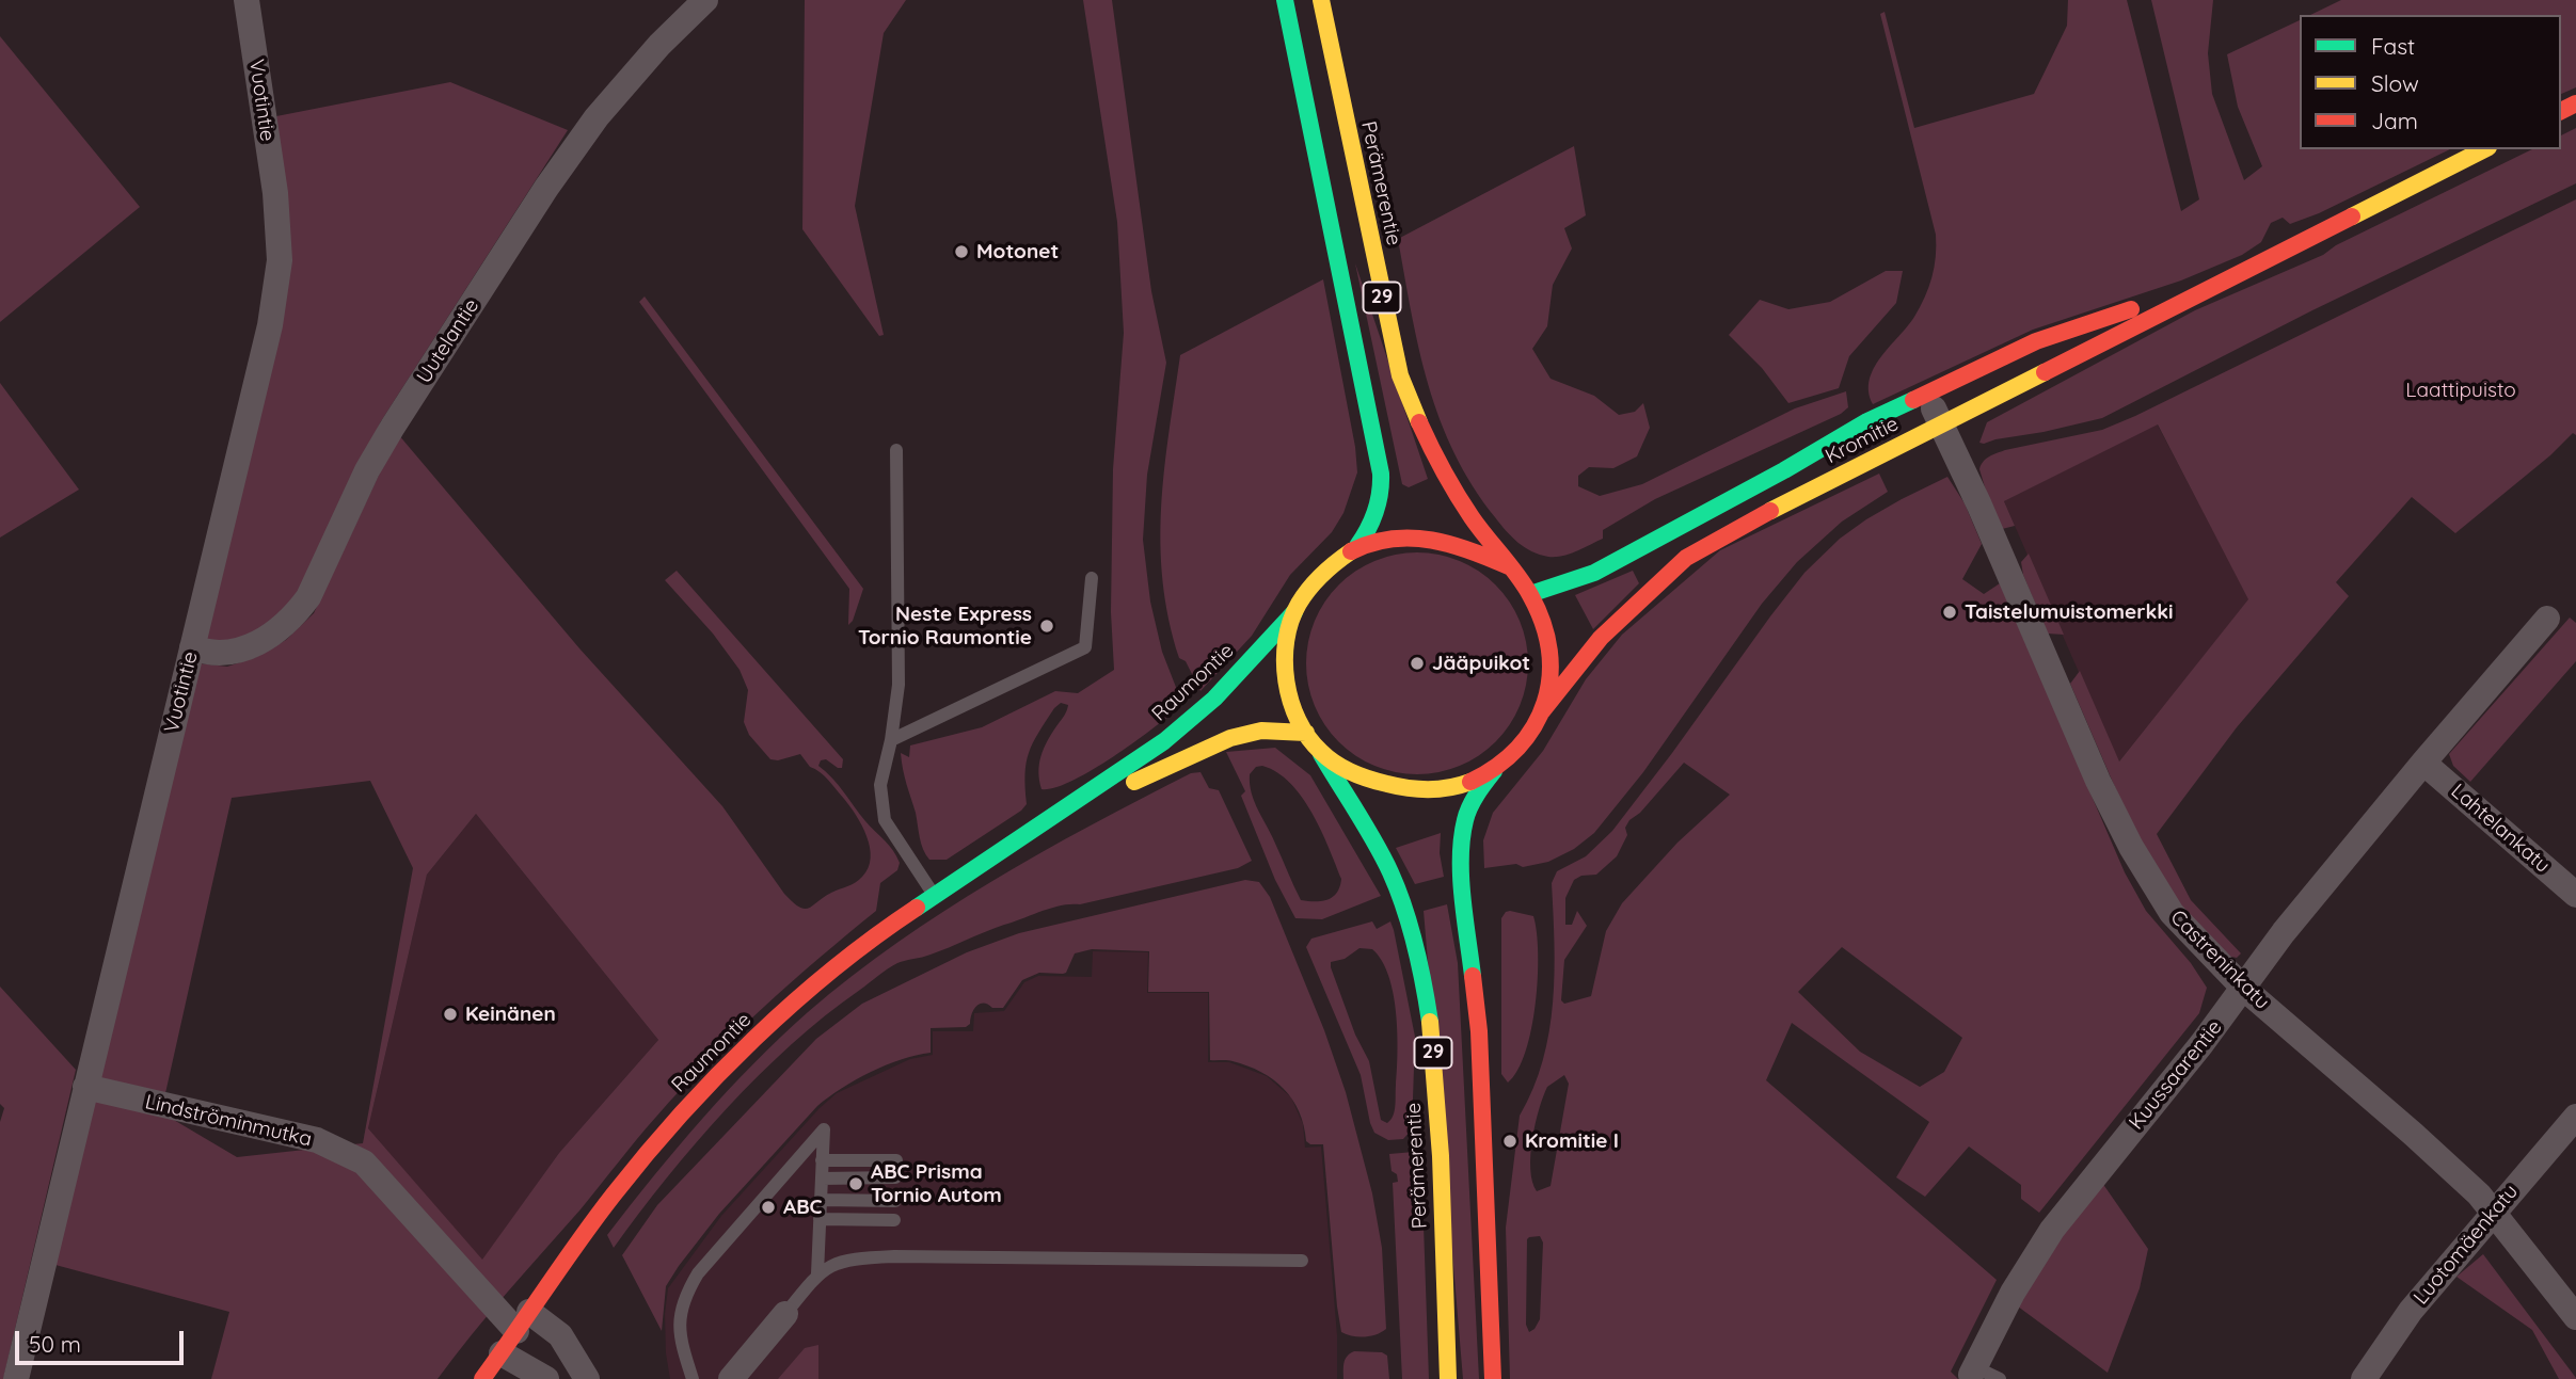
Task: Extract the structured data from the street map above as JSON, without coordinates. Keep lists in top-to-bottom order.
{
  "streets": {
    "main road": [
      "Perämerentie",
      "29",
      "Kromitie",
      "Raumontie"
    ],
    "street": [
      "Vuotintie",
      "Uutelantie",
      "Lahtelankatu",
      "Castreninkatu",
      "Kuussaarentie",
      "Lindströminmutka",
      "Luotomäenkatu"
    ]
  },
  "crossings": [
    ["Vuotintie", "Uutelantie"],
    ["Vuotintie", "Lindströminmutka"],
    ["Perämerentie", "29"],
    ["Perämerentie", "Kromitie"],
    ["Perämerentie", "Raumontie"],
    ["29", "Kromitie"],
    ["29", "Raumontie"],
    ["Kromitie", "Raumontie"],
    ["Kromitie", "Castreninkatu"],
    ["Raumontie", "Lindströminmutka"],
    ["Lahtelankatu", "Kuussaarentie"],
    ["Castreninkatu", "Kuussaarentie"],
    ["Castreninkatu", "Luotomäenkatu"]
  ],
  "parks": ["Laattipuisto"],
  "places": [
    "Motonet",
    "Taistelumuistomerkki",
    "Neste Express Tornio Raumontie",
    "Jääpuikot",
    "Keinänen",
    "Kromitie I",
    "ABC Prisma Tornio Autom",
    "ABC"
  ],
  "legend": ["Fast", "Slow", "Jam"],
  "scale_bar": "50 m"
}
